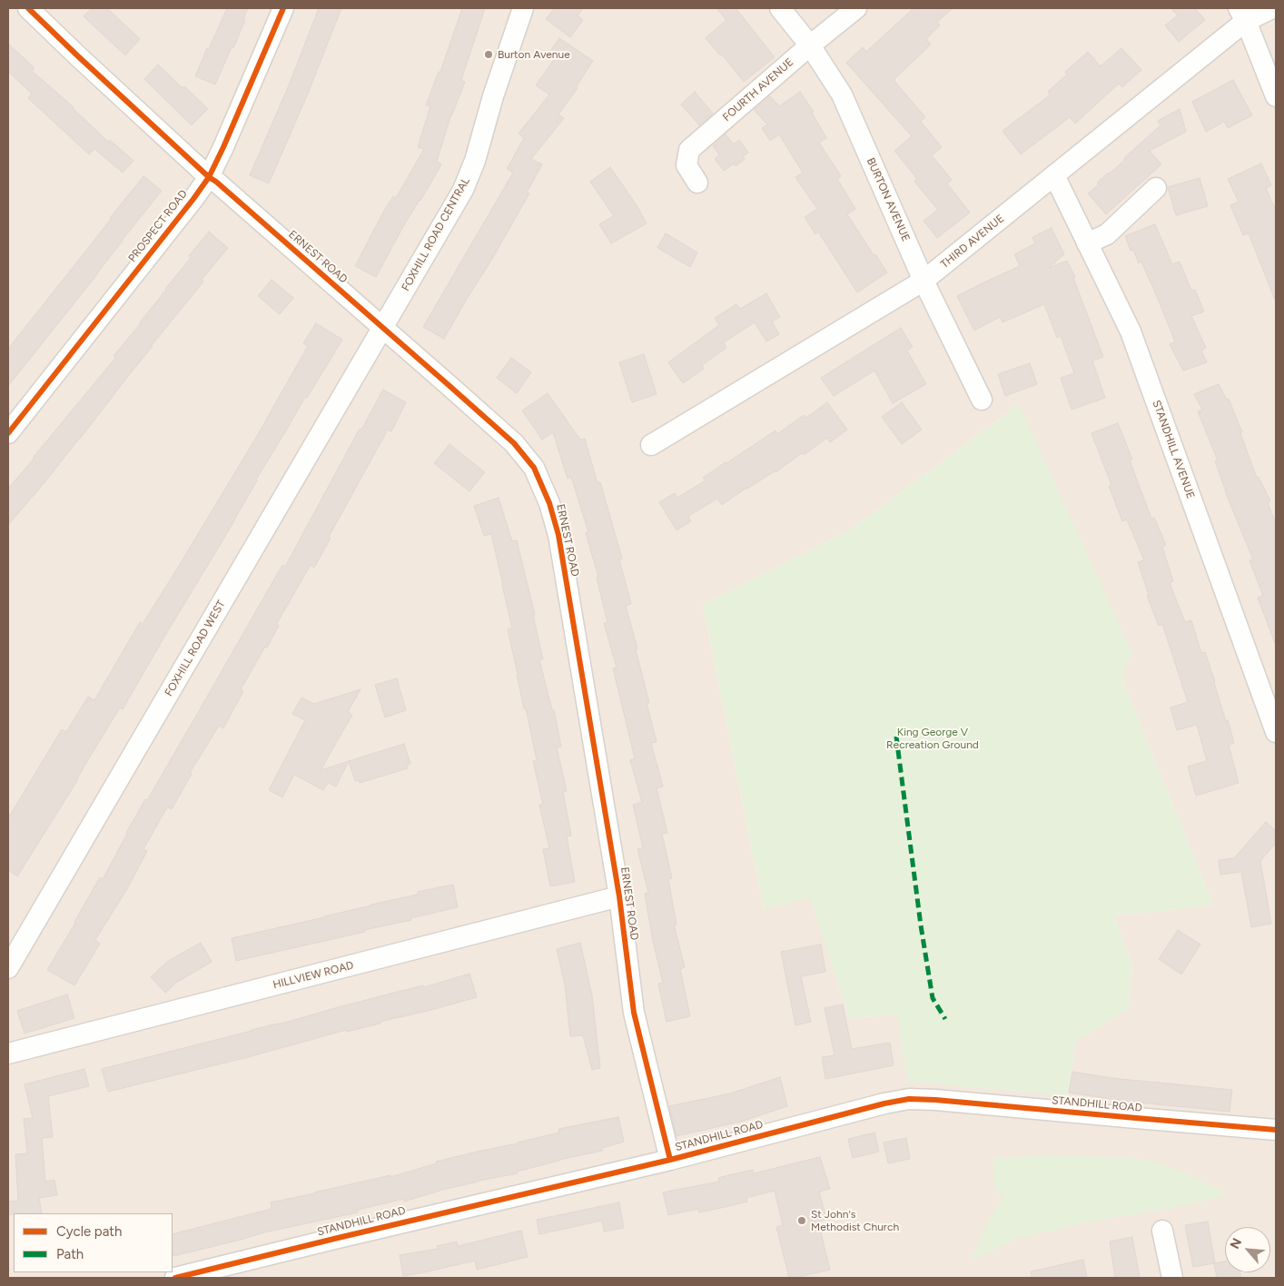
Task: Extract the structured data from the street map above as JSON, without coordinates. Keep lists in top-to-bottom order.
{
  "streets": {
    "street": [
      "FOURTH AVENUE",
      "BURTON AVENUE",
      "PROSPECT ROAD",
      "FOXHILL ROAD CENTRAL",
      "THIRD AVENUE",
      "ERNEST ROAD",
      "STANDHILL AVENUE",
      "FOXHILL ROAD WEST",
      "HILLVIEW ROAD",
      "STANDHILL ROAD"
    ]
  },
  "crossings": [
    ["FOURTH AVENUE", "BURTON AVENUE"],
    ["BURTON AVENUE", "THIRD AVENUE"],
    ["PROSPECT ROAD", "ERNEST ROAD"],
    ["FOXHILL ROAD CENTRAL", "ERNEST ROAD"],
    ["FOXHILL ROAD CENTRAL", "FOXHILL ROAD WEST"],
    ["THIRD AVENUE", "STANDHILL AVENUE"],
    ["ERNEST ROAD", "FOXHILL ROAD WEST"],
    ["ERNEST ROAD", "HILLVIEW ROAD"],
    ["ERNEST ROAD", "STANDHILL ROAD"]
  ],
  "parks": ["King George V Recreation Ground"],
  "places": ["Burton Avenue", "St John's Methodist Church"],
  "legend": ["Cycle path", "Path"],
  "north": "top left"
}
